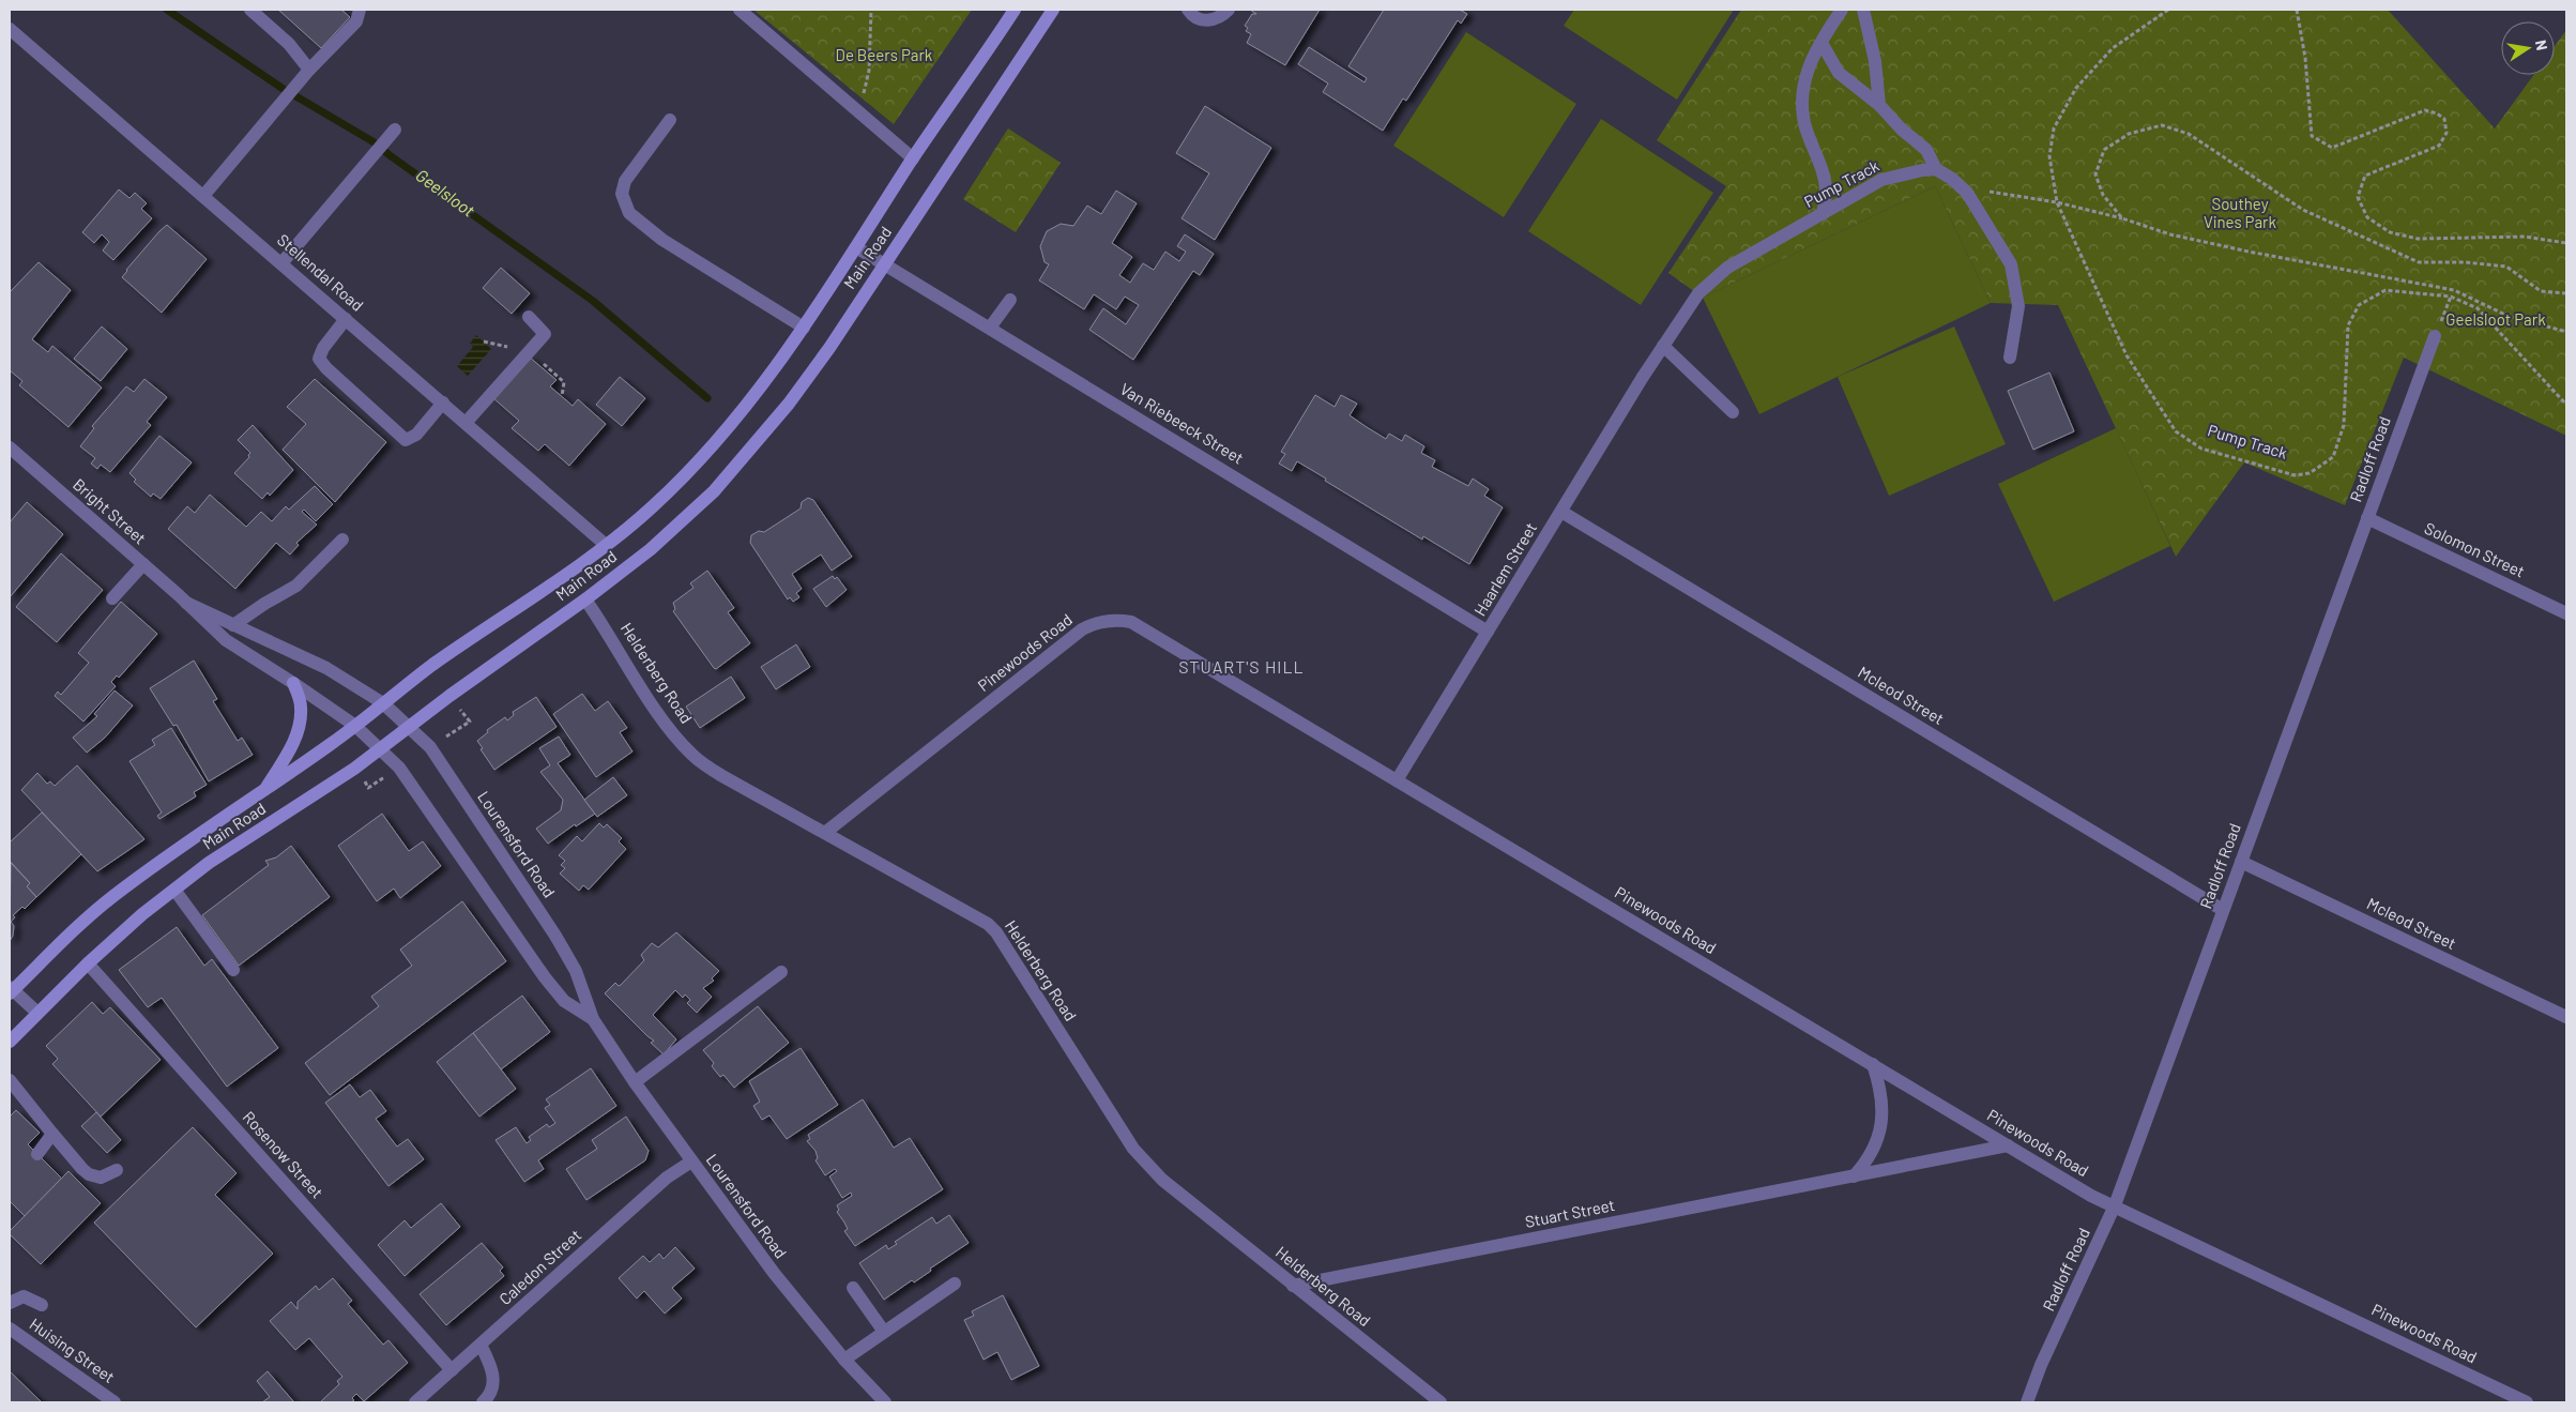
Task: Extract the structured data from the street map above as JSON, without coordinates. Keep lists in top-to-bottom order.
{
  "streets": {
    "main road": ["Main Road"],
    "street": [
      "Pump Track",
      "Stellendal Road",
      "Van Riebeeck Street",
      "Radloff Road",
      "Bright Street",
      "Solomon Street",
      "Haarlem Street",
      "Pinewoods Road",
      "Helderberg Road",
      "Mcleod Street",
      "Lourensford Road",
      "Rosenow Street",
      "Stuart Street",
      "Caledon Street",
      "Huising Street"
    ]
  },
  "crossings": [
    ["Pump Track", "Haarlem Street"],
    ["Main Road", "Stellendal Road"],
    ["Main Road", "Van Riebeeck Street"],
    ["Main Road", "Bright Street"],
    ["Main Road", "Helderberg Road"],
    ["Main Road", "Lourensford Road"],
    ["Main Road", "Rosenow Street"],
    ["Van Riebeeck Street", "Haarlem Street"],
    ["Radloff Road", "Solomon Street"],
    ["Radloff Road", "Pinewoods Road"],
    ["Radloff Road", "Mcleod Street"],
    ["Bright Street", "Lourensford Road"],
    ["Haarlem Street", "Pinewoods Road"],
    ["Haarlem Street", "Mcleod Street"],
    ["Pinewoods Road", "Helderberg Road"],
    ["Pinewoods Road", "Stuart Street"],
    ["Helderberg Road", "Stuart Street"],
    ["Lourensford Road", "Caledon Street"],
    ["Rosenow Street", "Caledon Street"]
  ],
  "districts": ["STUART'S HILL"],
  "water": ["Geelsloot"],
  "parks": ["De Beers Park", "Southey Vines Park", "Geelsloot Park"],
  "north": "right"
}
